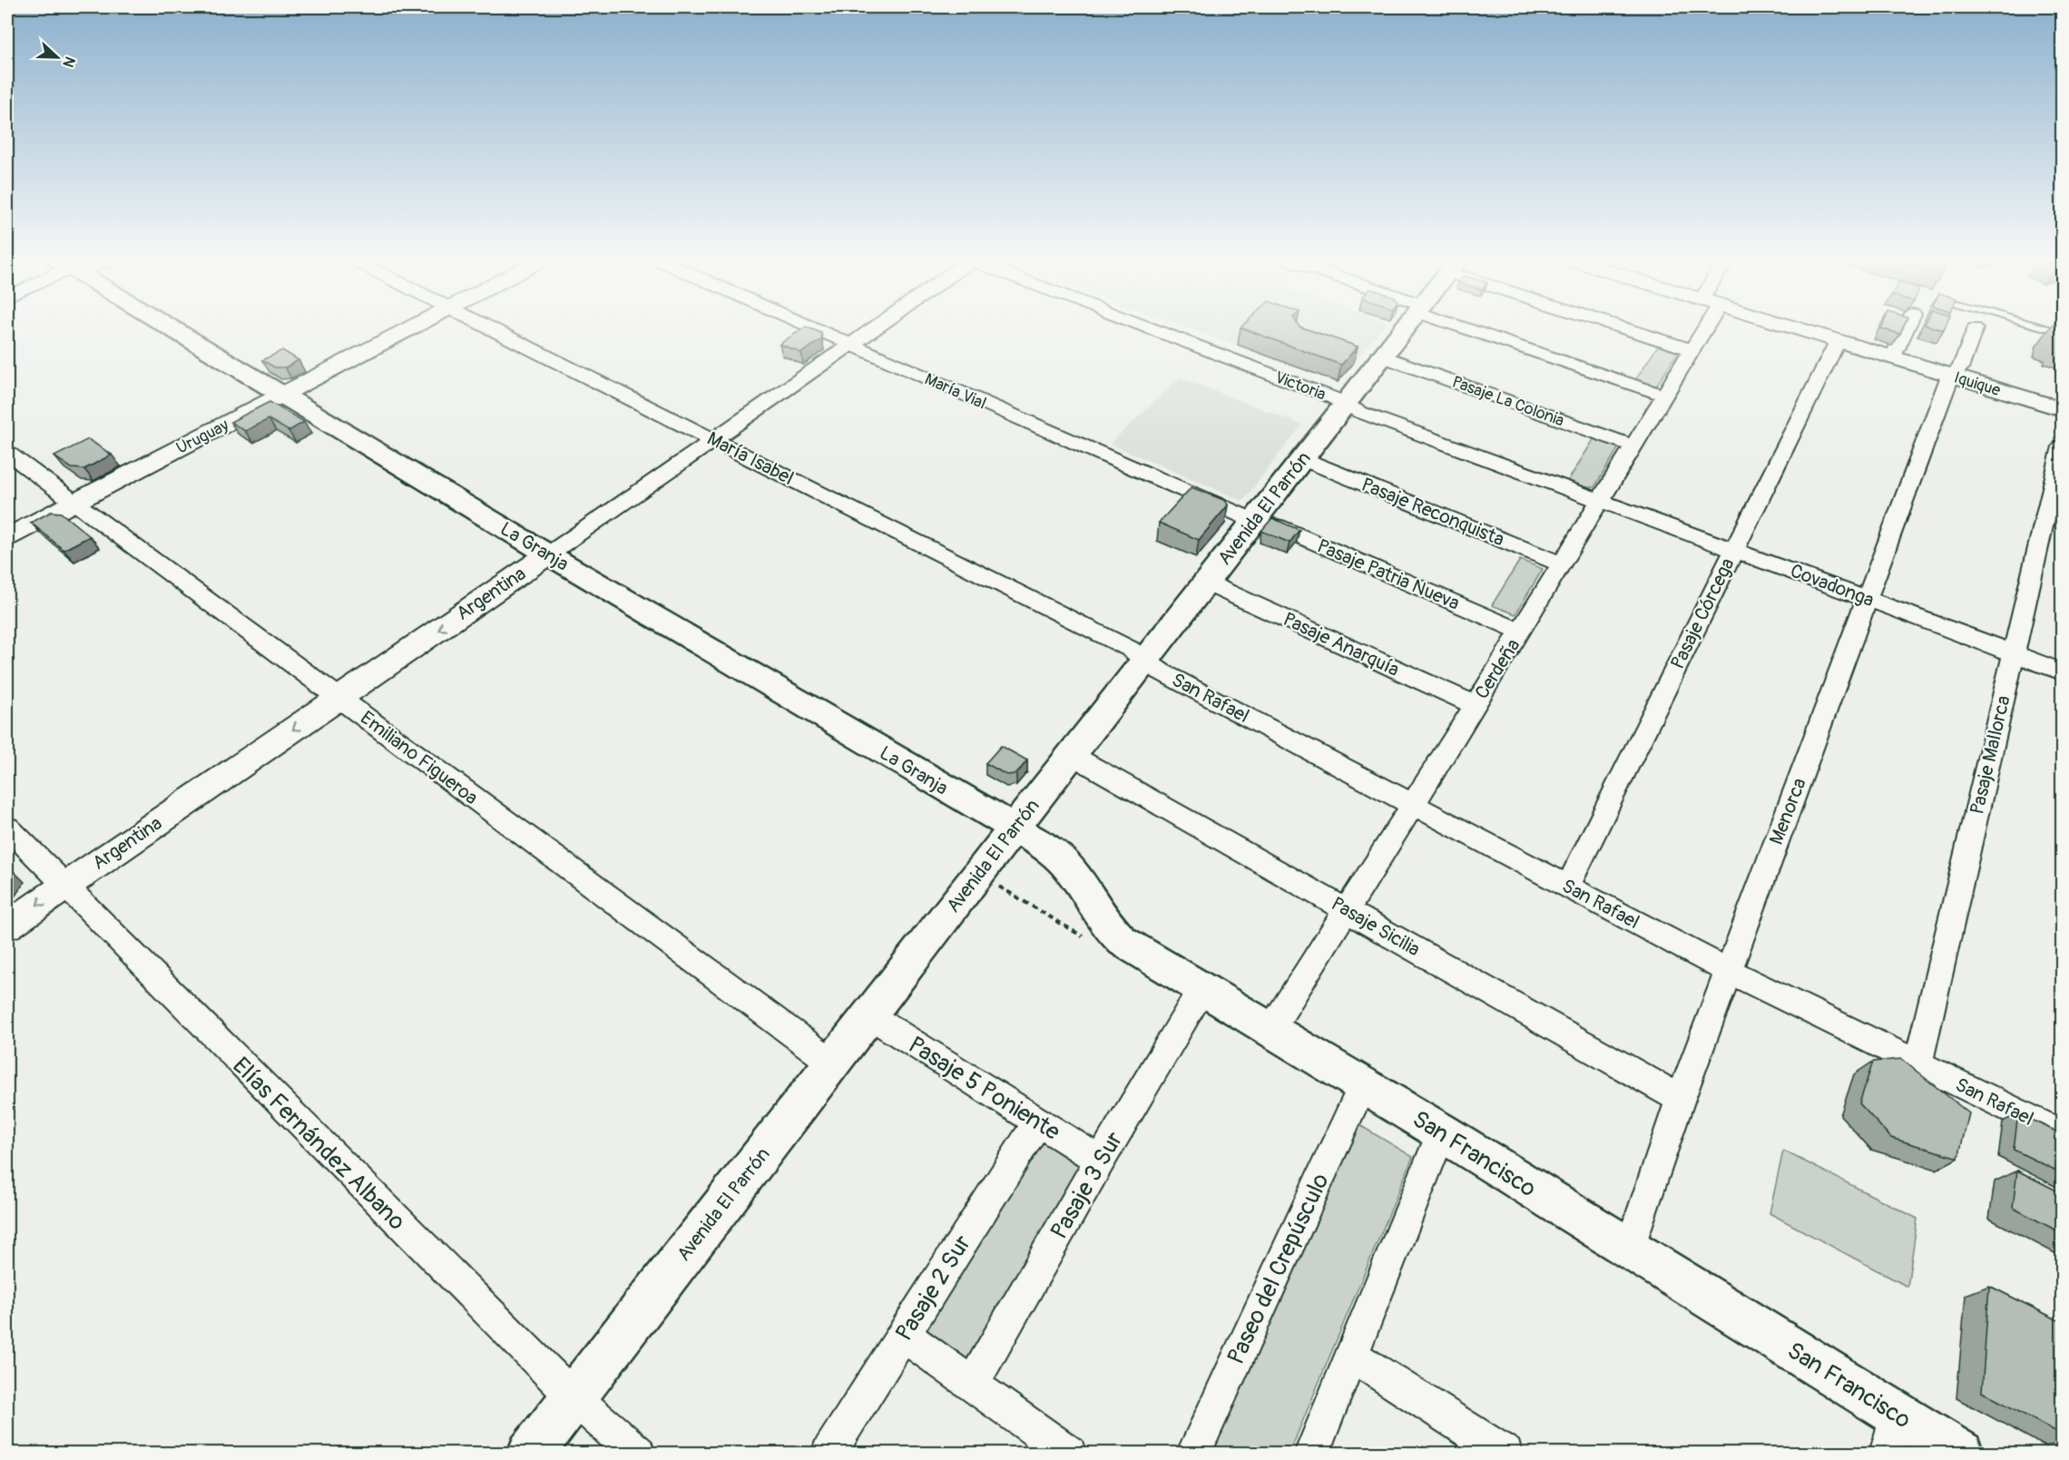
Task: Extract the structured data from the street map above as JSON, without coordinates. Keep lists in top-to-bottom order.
{
  "streets": {
    "main road": ["Avenida El Parrón", "La Granja", "San Francisco"],
    "street": [
      "Iquique",
      "Victoria",
      "María Vial",
      "Pasaje La Colonia",
      "Uruguay",
      "María Isabel",
      "Pasaje Reconquista",
      "Pasaje Patria Nueva",
      "Covadonga",
      "Argentina",
      "Pasaje Córcega",
      "Pasaje Anarquía",
      "Cerdeña",
      "San Rafael",
      "Pasaje Mallorca",
      "Emiliano Figueroa",
      "Menorca",
      "Pasaje Sicilia",
      "Pasaje 5 Poniente",
      "Elías Fernández Albano",
      "Pasaje 3 Sur",
      "Paseo del Crepúsculo",
      "Pasaje 2 Sur"
    ]
  },
  "crossings": [
    ["Iquique", "Pasaje Córcega"],
    ["Iquique", "Menorca"],
    ["Victoria", "Avenida El Parrón"],
    ["Victoria", "Covadonga"],
    ["Victoria", "Cerdeña"],
    ["María Vial", "Avenida El Parrón"],
    ["María Vial", "Pasaje Patria Nueva"],
    ["María Vial", "Argentina"],
    ["Pasaje La Colonia", "Avenida El Parrón"],
    ["Pasaje La Colonia", "Cerdeña"],
    ["Uruguay", "La Granja"],
    ["Uruguay", "Emiliano Figueroa"],
    ["María Isabel", "Avenida El Parrón"],
    ["María Isabel", "Argentina"],
    ["María Isabel", "San Rafael"],
    ["Avenida El Parrón", "Pasaje Reconquista"],
    ["Avenida El Parrón", "La Granja"],
    ["Avenida El Parrón", "Pasaje Patria Nueva"],
    ["Avenida El Parrón", "Pasaje Anarquía"],
    ["Avenida El Parrón", "San Rafael"],
    ["Avenida El Parrón", "Emiliano Figueroa"],
    ["Avenida El Parrón", "Pasaje Sicilia"],
    ["Avenida El Parrón", "Pasaje 5 Poniente"],
    ["Avenida El Parrón", "Elías Fernández Albano"],
    ["Avenida El Parrón", "San Francisco"],
    ["Pasaje Reconquista", "Cerdeña"],
    ["La Granja", "Argentina"],
    ["La Granja", "San Francisco"],
    ["Pasaje Patria Nueva", "Cerdeña"],
    ["Covadonga", "Pasaje Córcega"],
    ["Covadonga", "Cerdeña"],
    ["Covadonga", "Pasaje Mallorca"],
    ["Covadonga", "Menorca"],
    ["Argentina", "Emiliano Figueroa"],
    ["Argentina", "Elías Fernández Albano"],
    ["Pasaje Córcega", "San Rafael"],
    ["Pasaje Anarquía", "Cerdeña"],
    ["Cerdeña", "San Rafael"],
    ["Cerdeña", "Pasaje Sicilia"],
    ["Cerdeña", "San Francisco"],
    ["San Rafael", "Pasaje Mallorca"],
    ["San Rafael", "Menorca"],
    ["Menorca", "Pasaje Sicilia"],
    ["Menorca", "San Francisco"],
    ["Pasaje 5 Poniente", "Pasaje 3 Sur"],
    ["Pasaje 5 Poniente", "Pasaje 2 Sur"],
    ["San Francisco", "Pasaje 3 Sur"],
    ["San Francisco", "Paseo del Crepúsculo"]
  ],
  "one_way": ["Argentina"],
  "north": "right"
}
